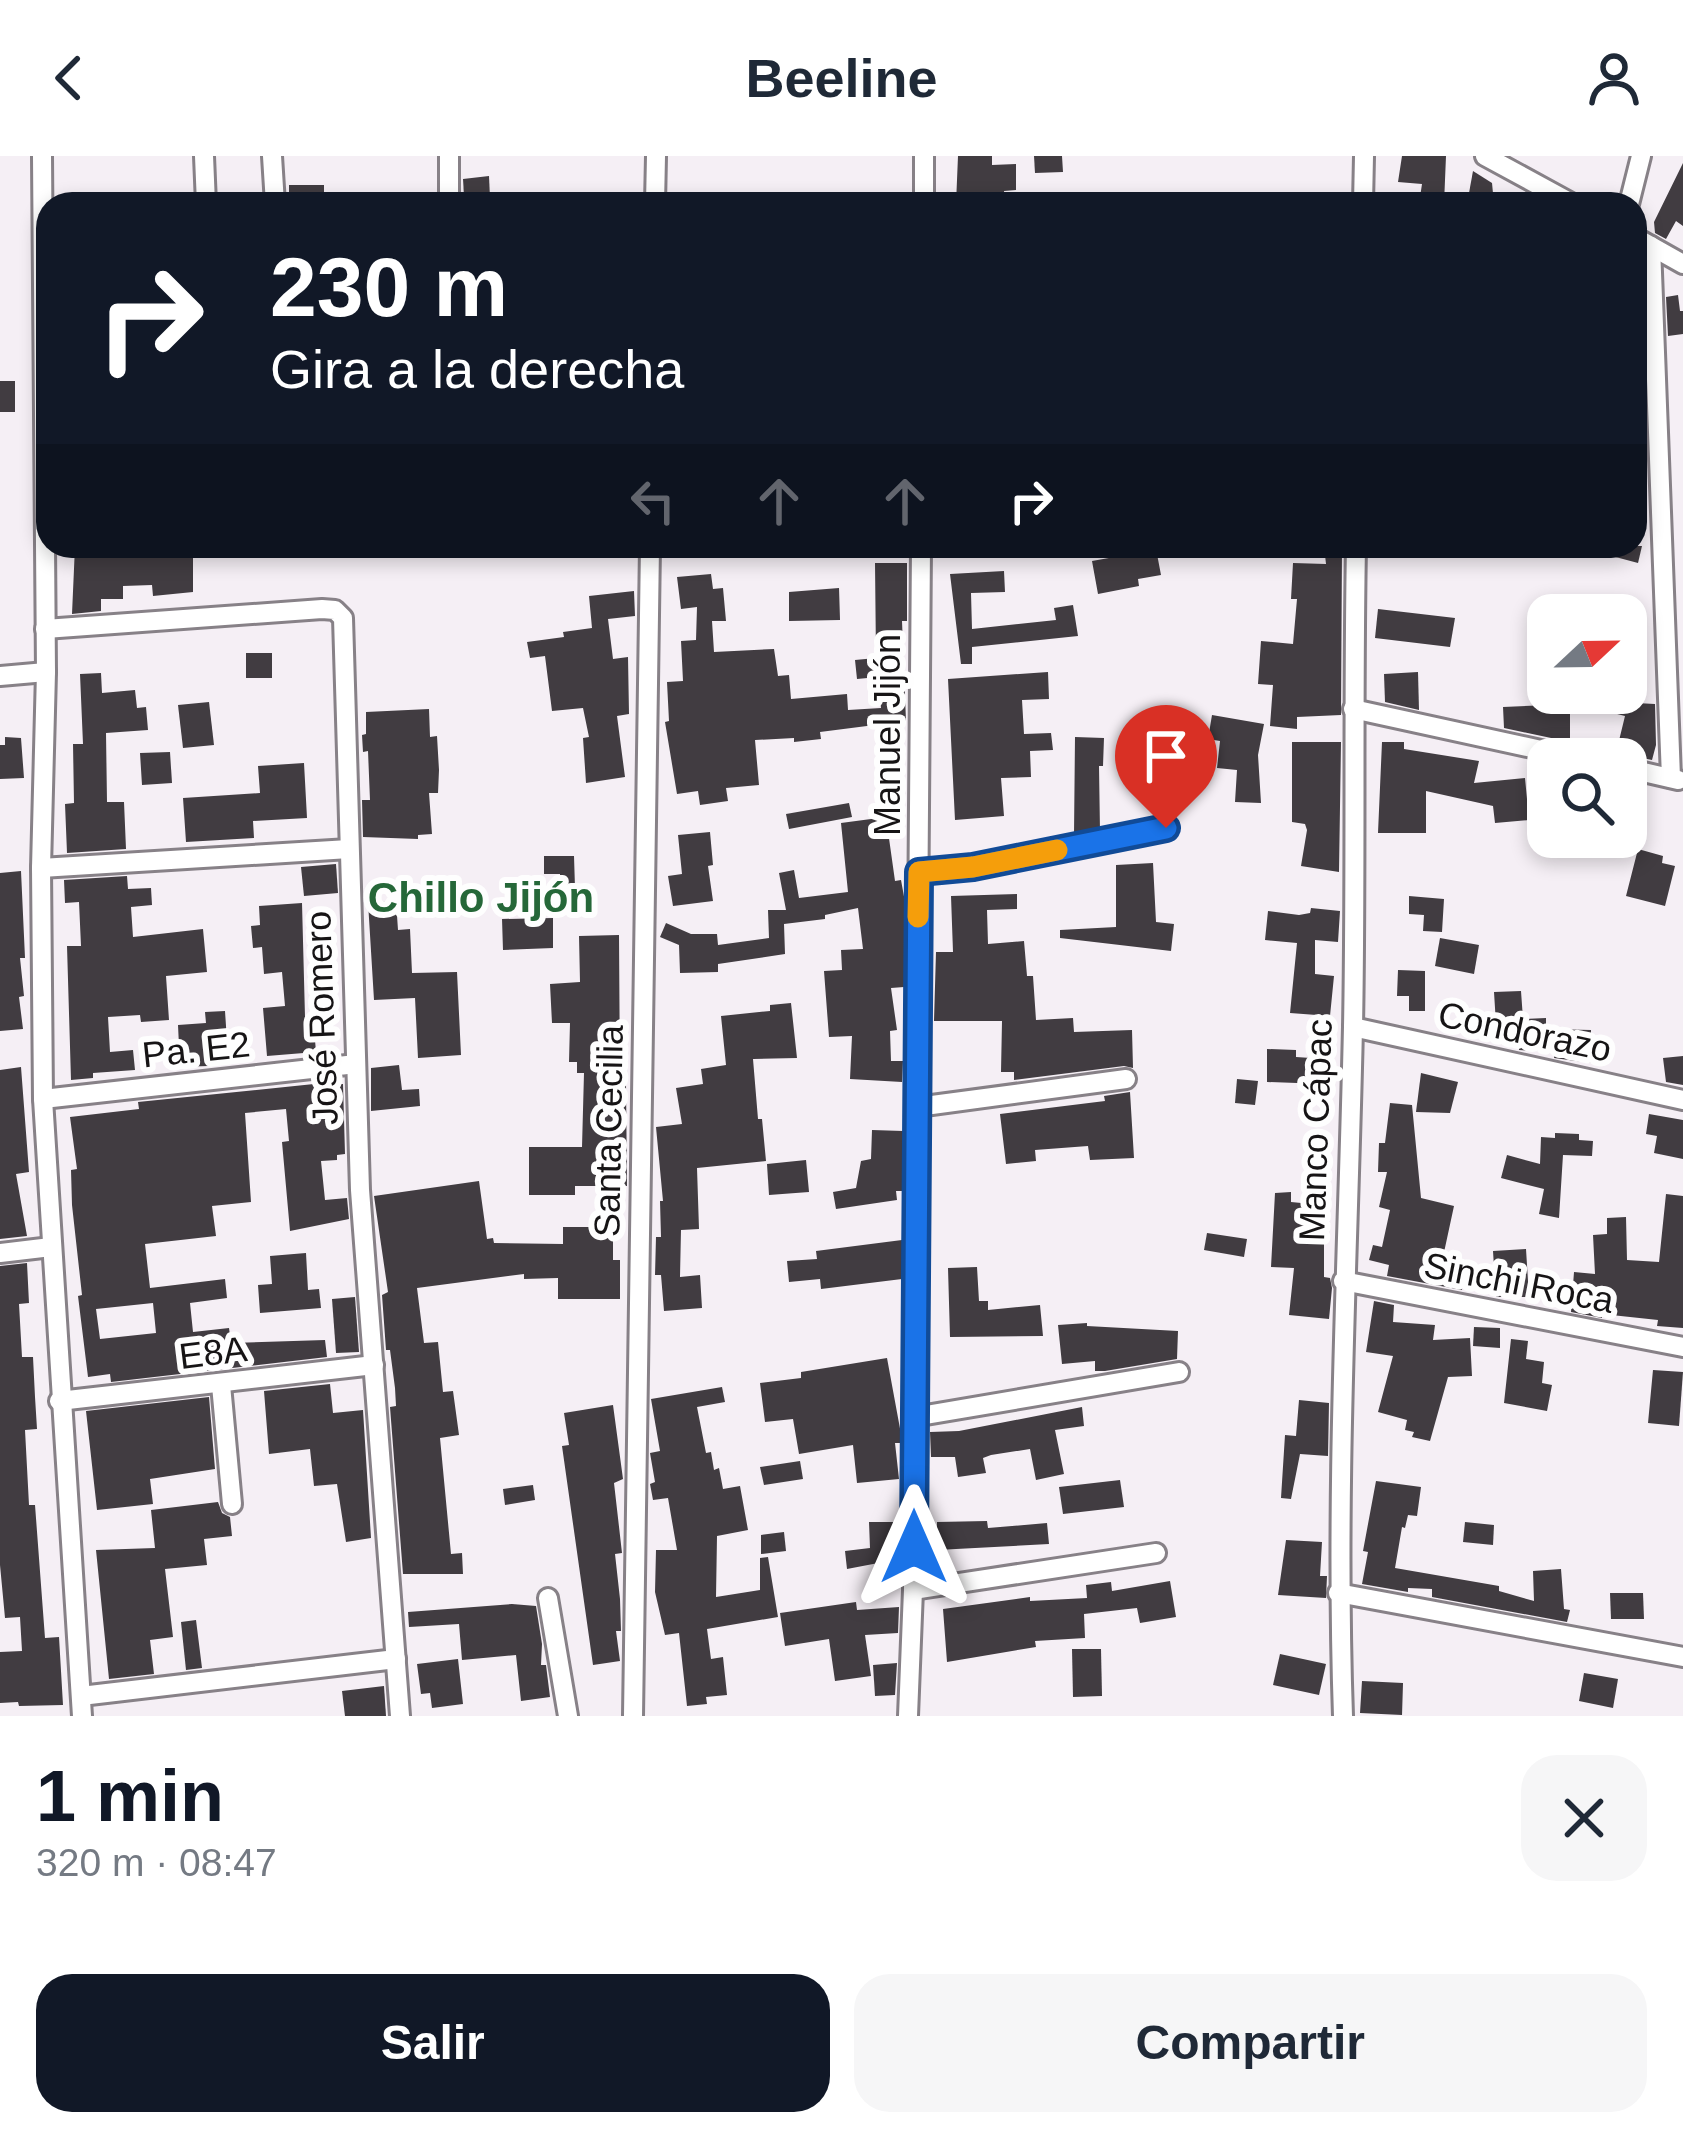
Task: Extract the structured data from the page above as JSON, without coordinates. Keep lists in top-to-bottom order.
{
  "streets": {
    "street": [
      "Manuel Jijón",
      "José Romero",
      "Condorazo",
      "Pa. E2",
      "Manco Cápac",
      "Santa Cecilia",
      "Sinchi Roca",
      "E8A"
    ]
  },
  "crossings": [
    ["José Romero", "Pa. E2"],
    ["José Romero", "E8A"],
    ["Condorazo", "Manco Cápac"],
    ["Manco Cápac", "Sinchi Roca"]
  ],
  "districts": ["Chillo Jijón"],
  "north": "right",
  "page": {
    "header": "Beeline",
    "turn": ["230 m", "Gira a la derecha"],
    "heading": ["1 min", "320 m · 08:47"],
    "buttons": ["Salir", "Compartir"]
  }
}
